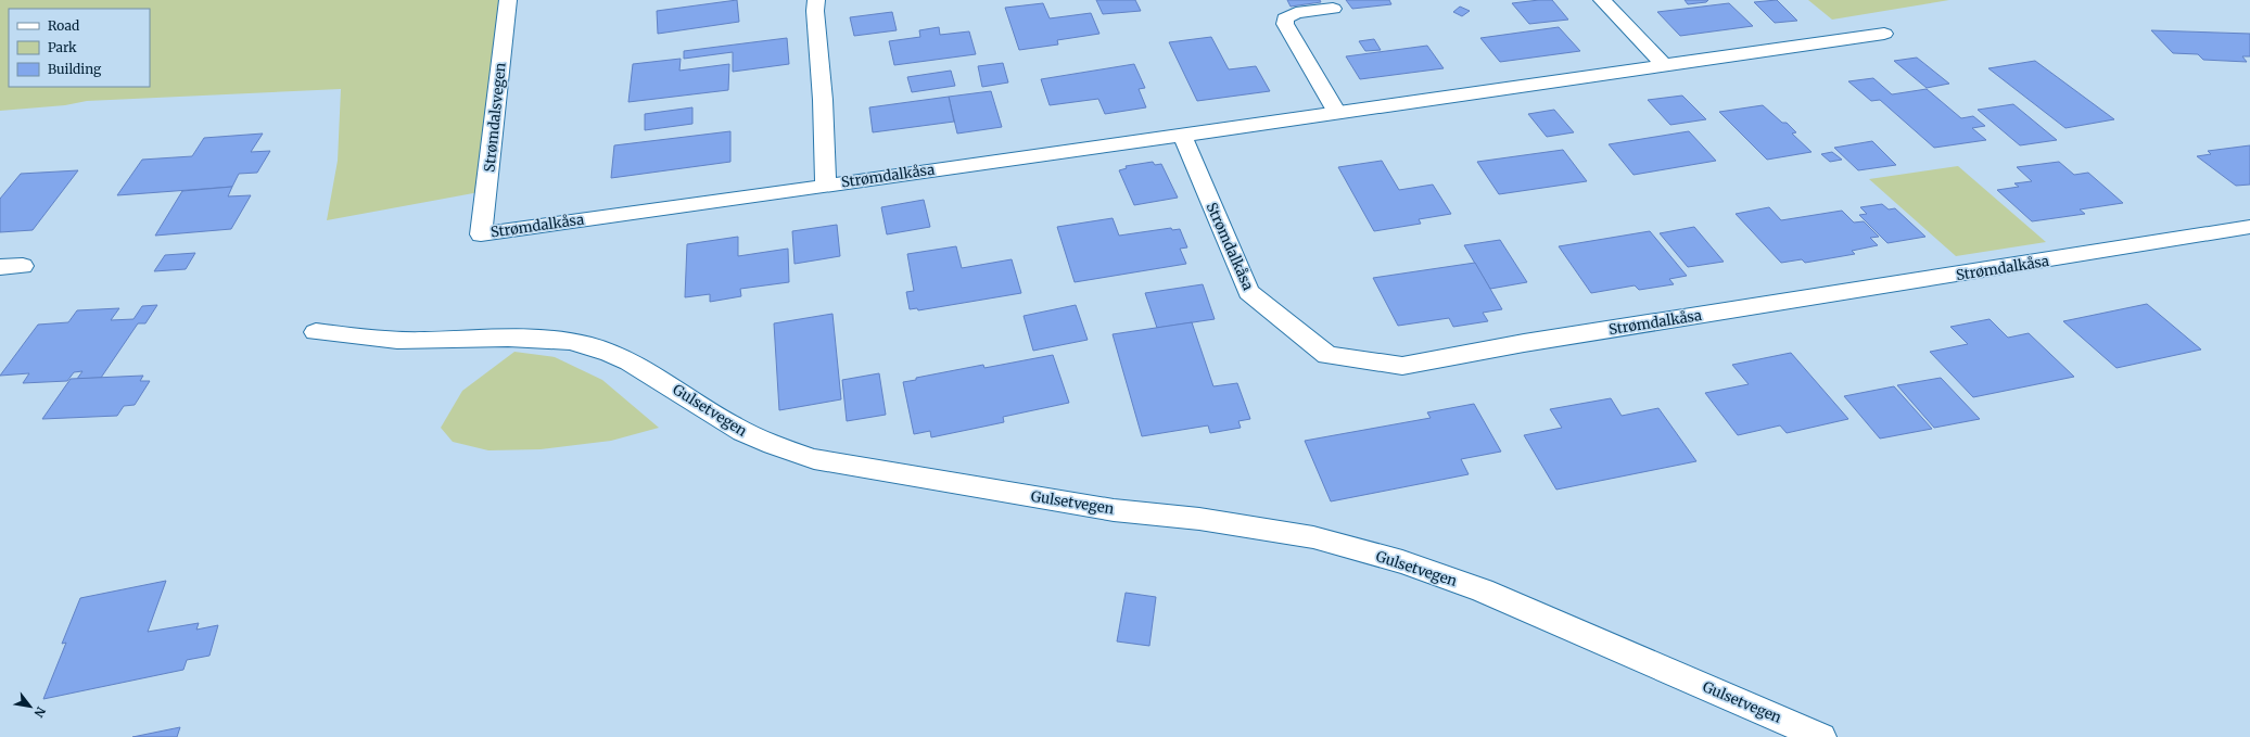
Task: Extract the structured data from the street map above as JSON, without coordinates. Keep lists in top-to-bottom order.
{
  "streets": {
    "street": ["Strømdalsvegen", "Strømdalkåsa", "Gulsetvegen"]
  },
  "crossings": [
    ["Strømdalsvegen", "Strømdalkåsa"]
  ],
  "legend": ["Road", "Park", "Building"],
  "north": "bottom right"
}
